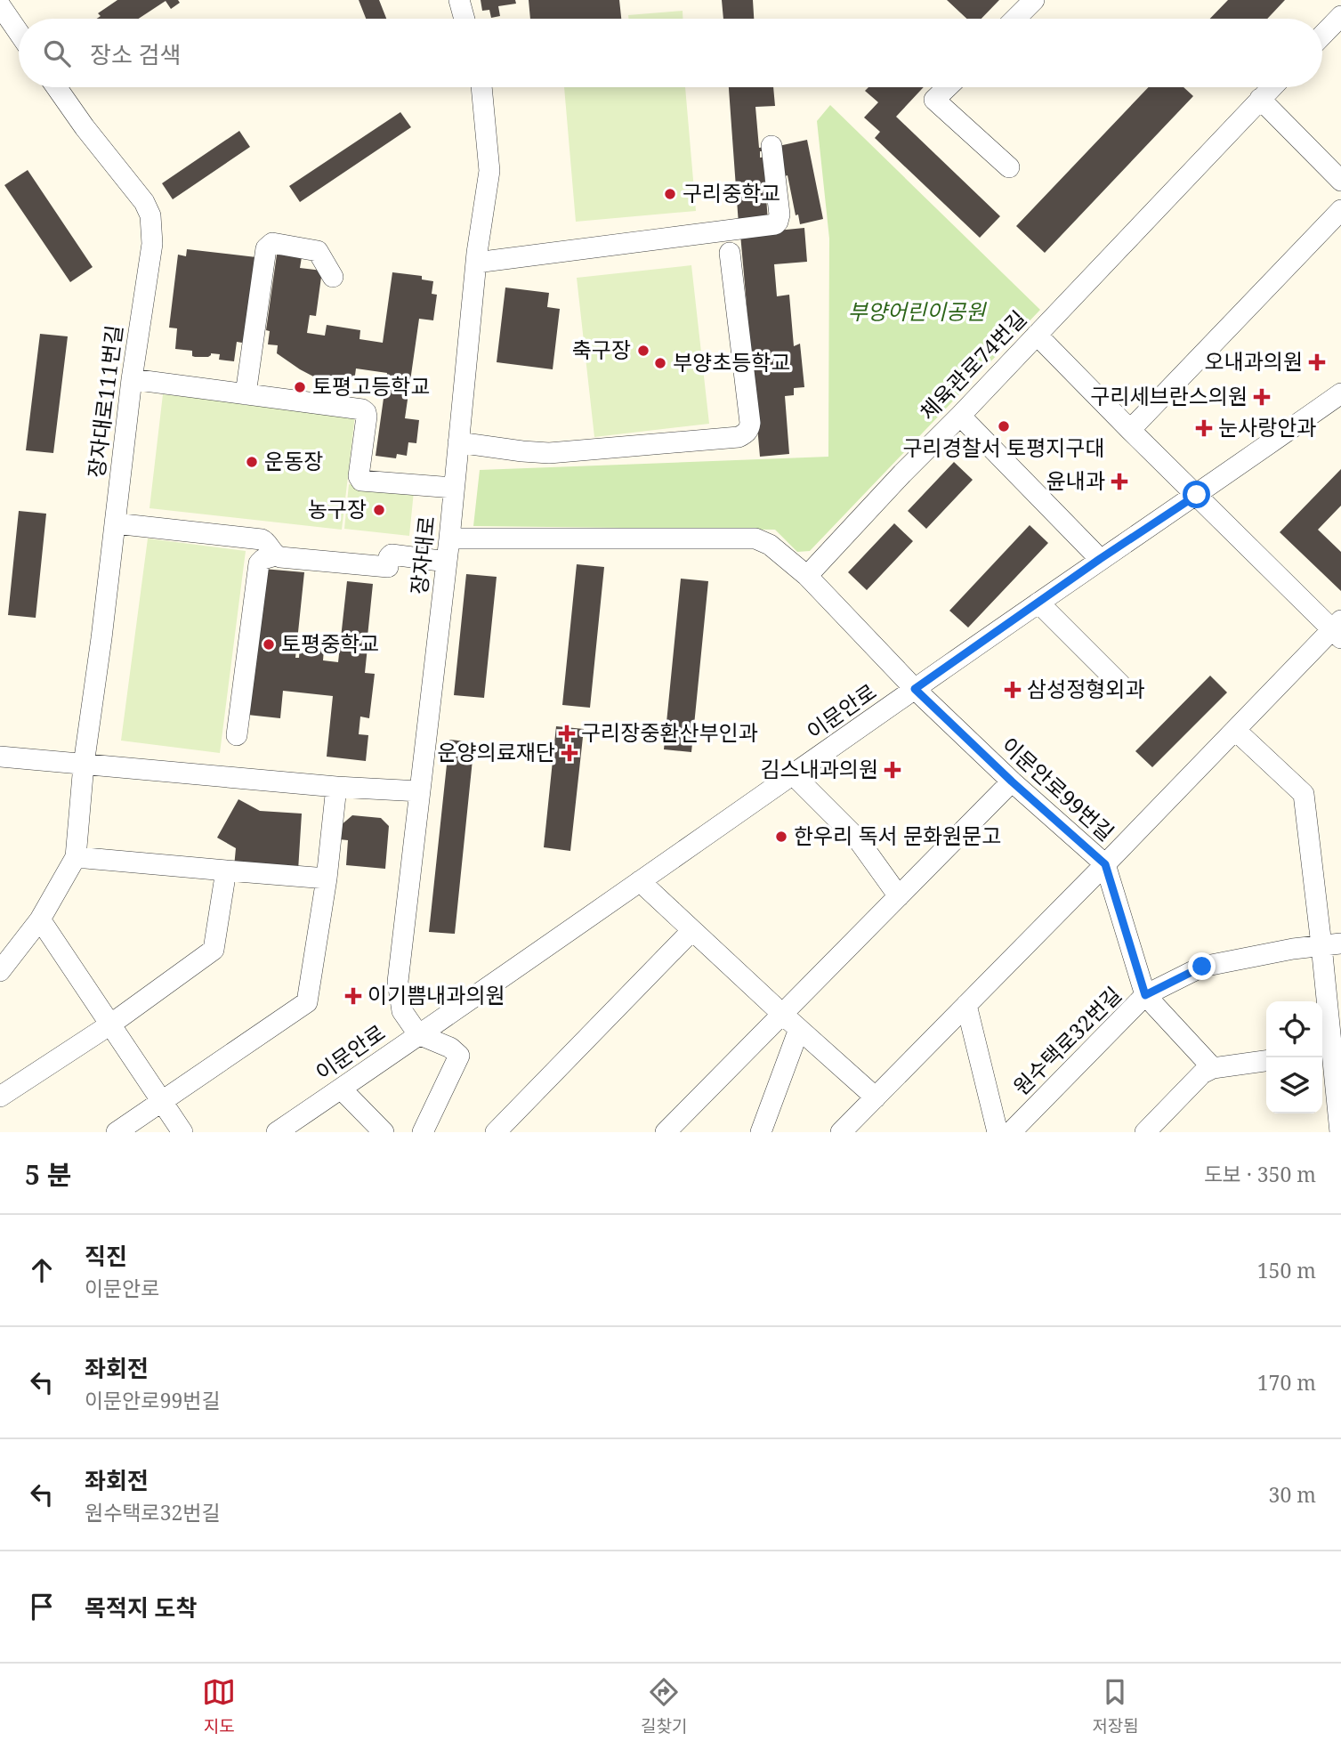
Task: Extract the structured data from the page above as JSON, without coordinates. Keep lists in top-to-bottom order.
{
  "streets": {
    "street": [
      "체육관로74번길",
      "장자대로111번길",
      "장자대로",
      "이문안로",
      "이문안로99번길",
      "원수택로32번길"
    ]
  },
  "crossings": [
    ["장자대로", "이문안로"],
    ["이문안로", "이문안로99번길"],
    ["이문안로99번길", "원수택로32번길"]
  ],
  "parks": ["부양어린이공원"],
  "places": {
    "other": [
      "구리중학교",
      "축구장",
      "부양초등학교",
      "토평고등학교",
      "구리경찰서 토평지구대",
      "운동장",
      "농구장",
      "토평중학교",
      "한우리 독서 문화원문고"
    ],
    "health": [
      "오내과의원",
      "구리세브란스의원",
      "눈사랑안과",
      "윤내과",
      "삼성정형외과",
      "구리장중환산부인과",
      "운양의료재단",
      "김스내과의원",
      "이기쁨내과의원"
    ]
  },
  "page": {
    "search": "장소 검색",
    "heading": ["5 분", "도보 · 350 m"],
    "list": [
      ["직진", "이문안로", "150 m"],
      ["좌회전", "이문안로99번길", "170 m"],
      ["좌회전", "원수택로32번길", "30 m"],
      "목적지 도착"
    ],
    "nav": ["지도", "길찾기", "저장됨"]
  }
}
